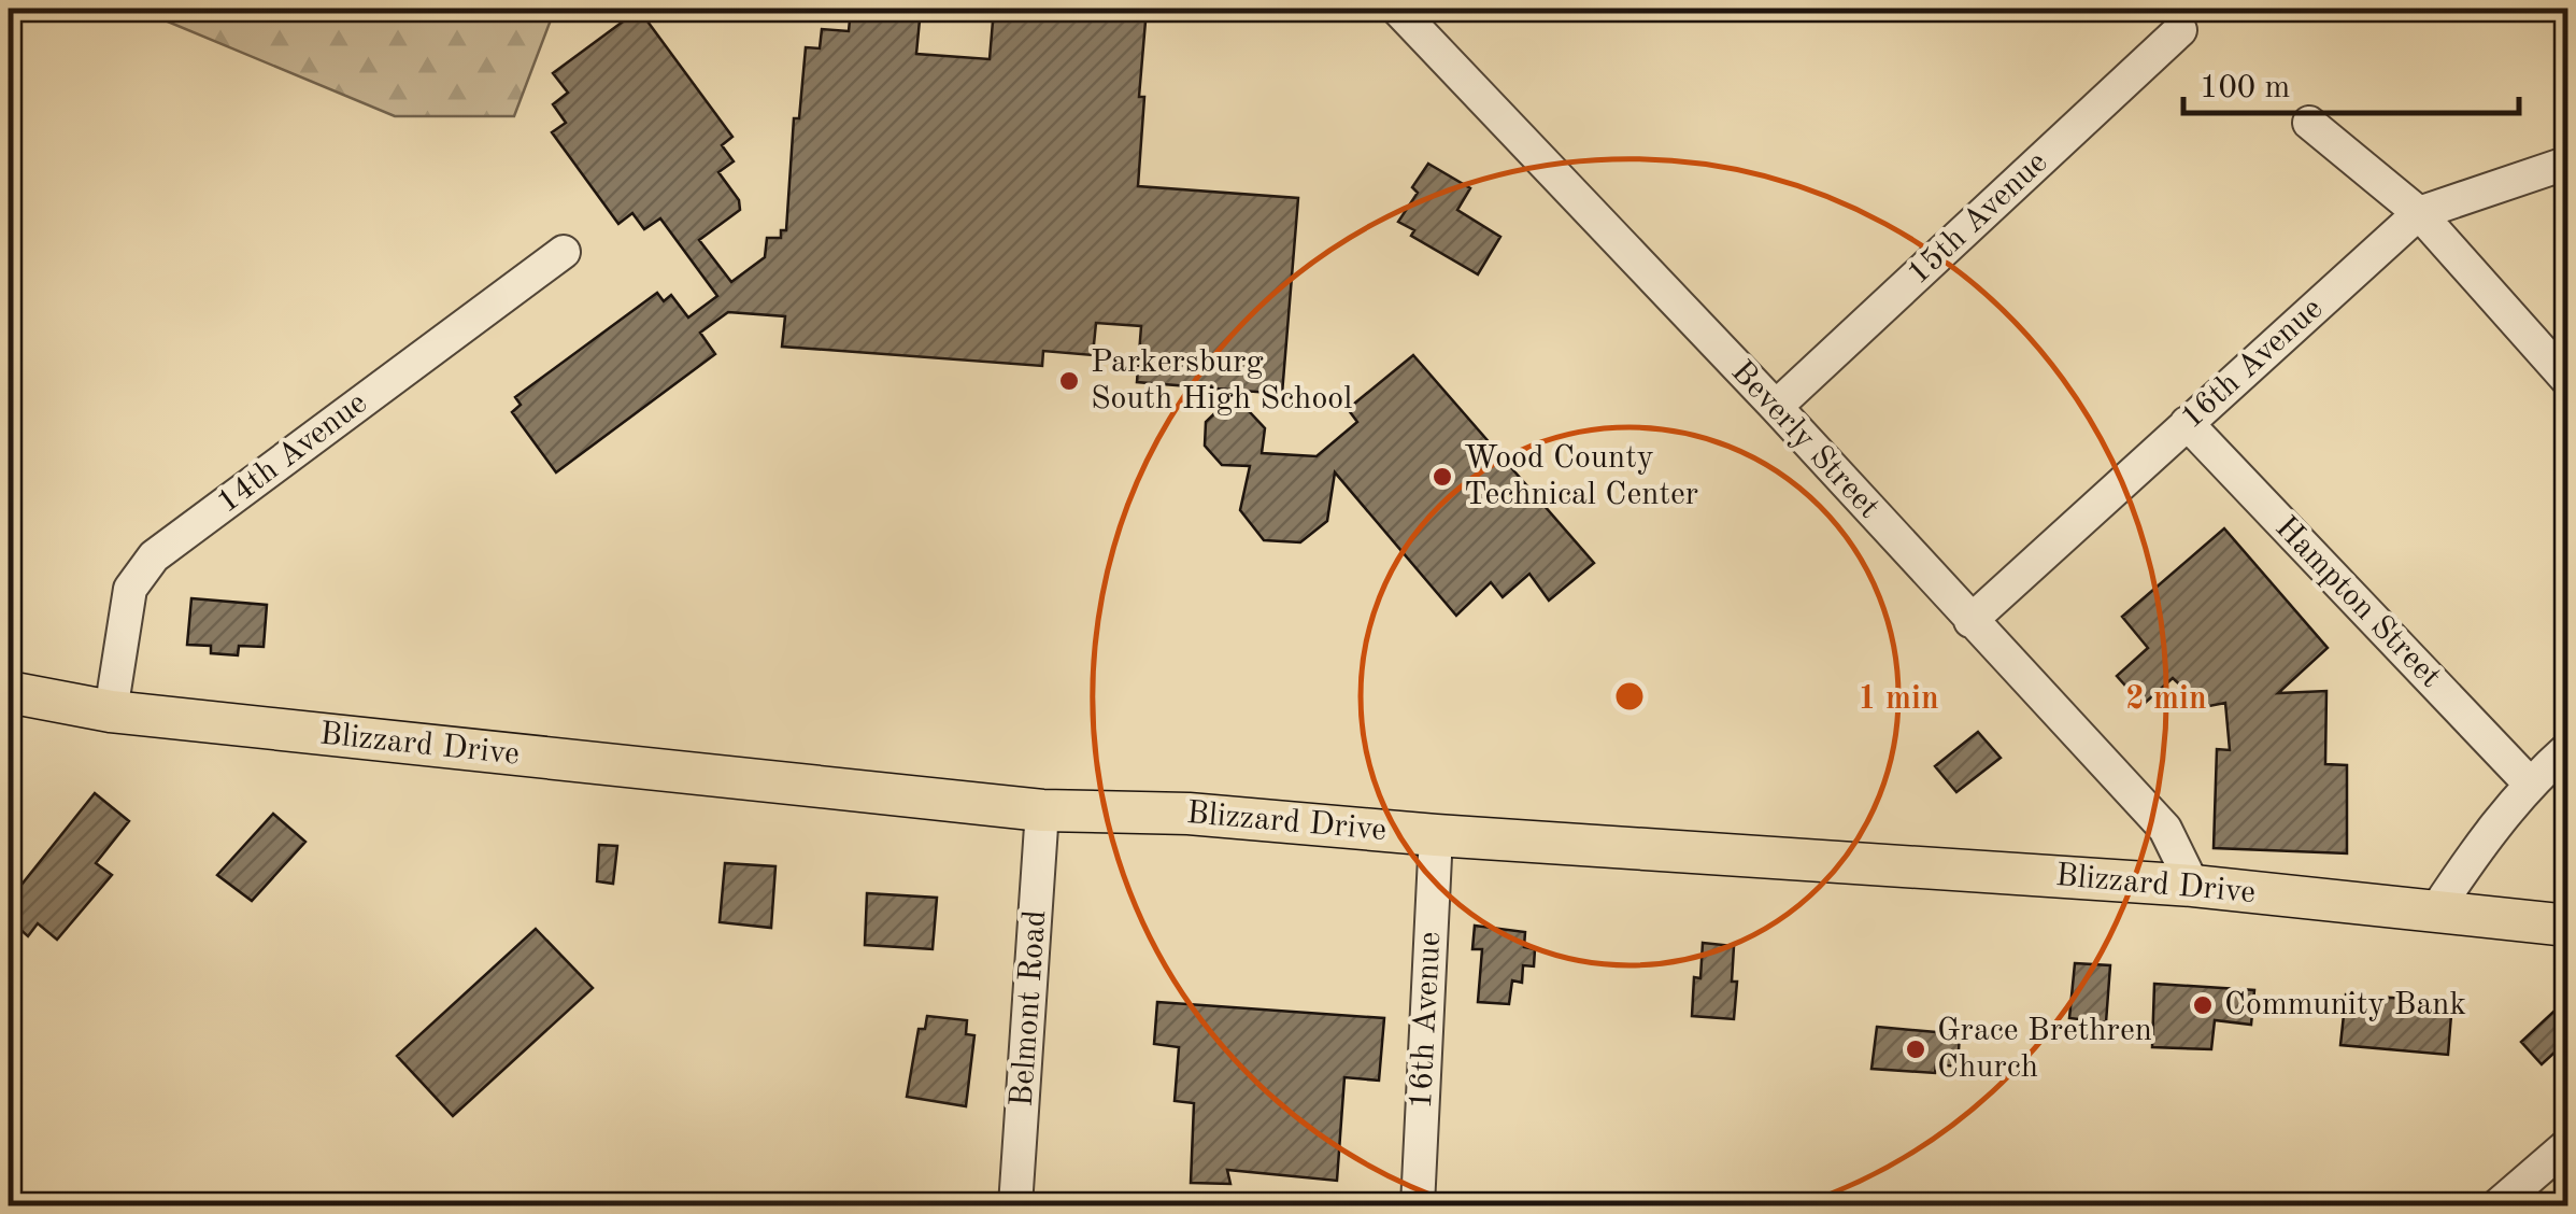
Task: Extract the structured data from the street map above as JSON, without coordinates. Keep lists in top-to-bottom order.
{
  "streets": {
    "main road": ["Blizzard Drive"],
    "street": [
      "15th Avenue",
      "16th Avenue",
      "Beverly Street",
      "14th Avenue",
      "Hampton Street",
      "Belmont Road"
    ]
  },
  "crossings": [
    ["15th Avenue", "Beverly Street"],
    ["16th Avenue", "Beverly Street"],
    ["16th Avenue", "Hampton Street"],
    ["16th Avenue", "Blizzard Drive"],
    ["Beverly Street", "Blizzard Drive"],
    ["14th Avenue", "Blizzard Drive"],
    ["Blizzard Drive", "Belmont Road"]
  ],
  "places": [
    "Parkersburg South High School",
    "Wood County Technical Center",
    "Community Bank",
    "Grace Brethren Church"
  ],
  "scale_bar": "100 m",
  "rings": ["1 min", "2 min"]
}
